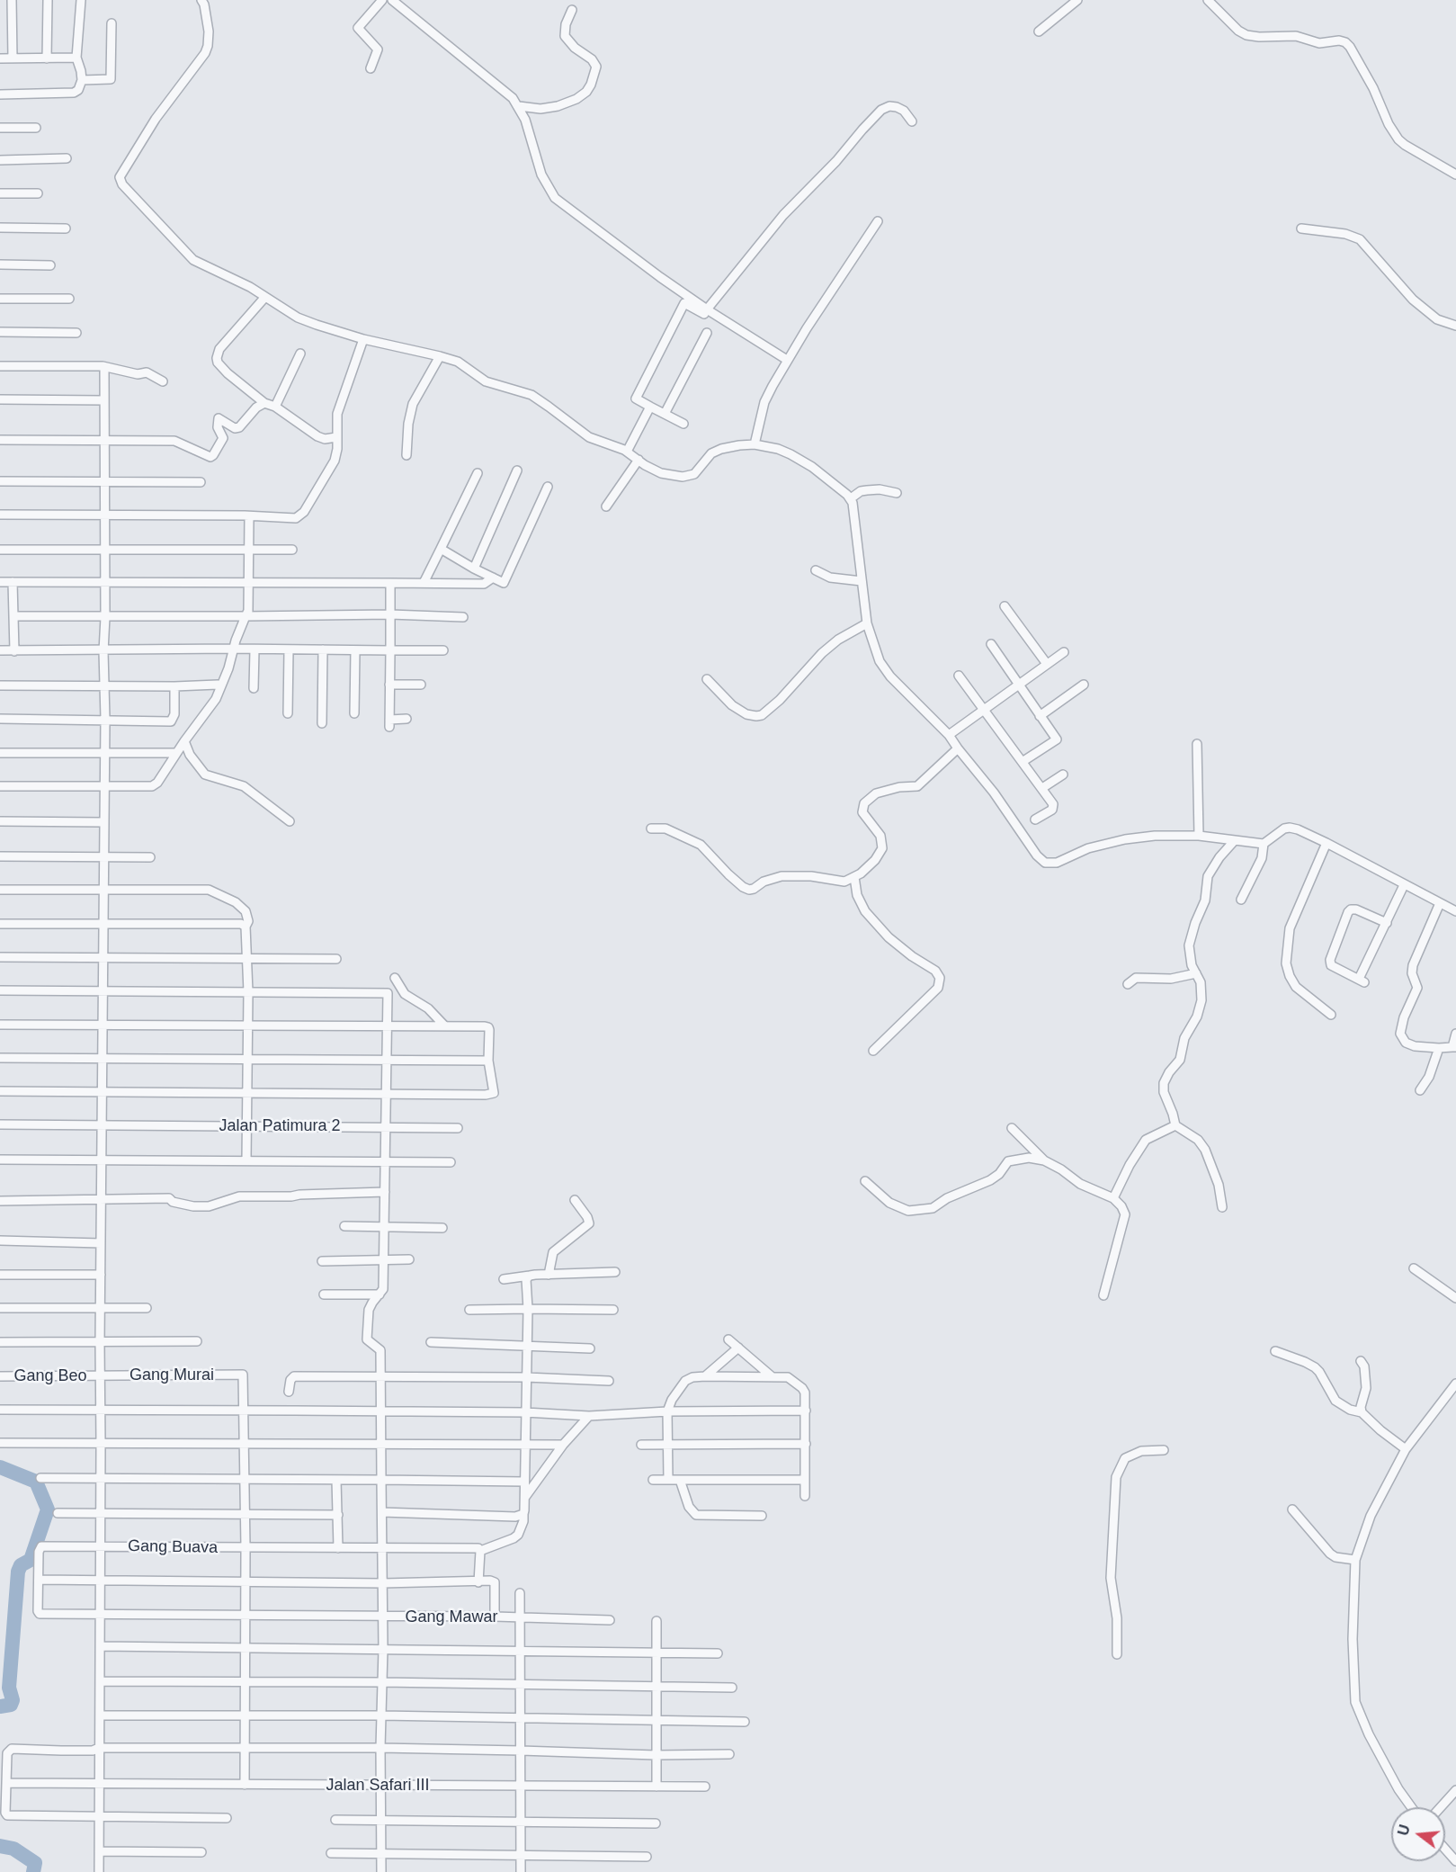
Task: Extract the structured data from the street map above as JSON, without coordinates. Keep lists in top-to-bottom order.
{
  "streets": {
    "street": [
      "Jalan Patimura 2",
      "Gang Murai",
      "Gang Beo",
      "Gang Buava",
      "Gang Mawar",
      "Jalan Safari III"
    ]
  },
  "crossings": [
    ["Gang Murai", "Gang Beo"],
    ["Gang Buava", "Gang Mawar"]
  ],
  "north": "left"
}
